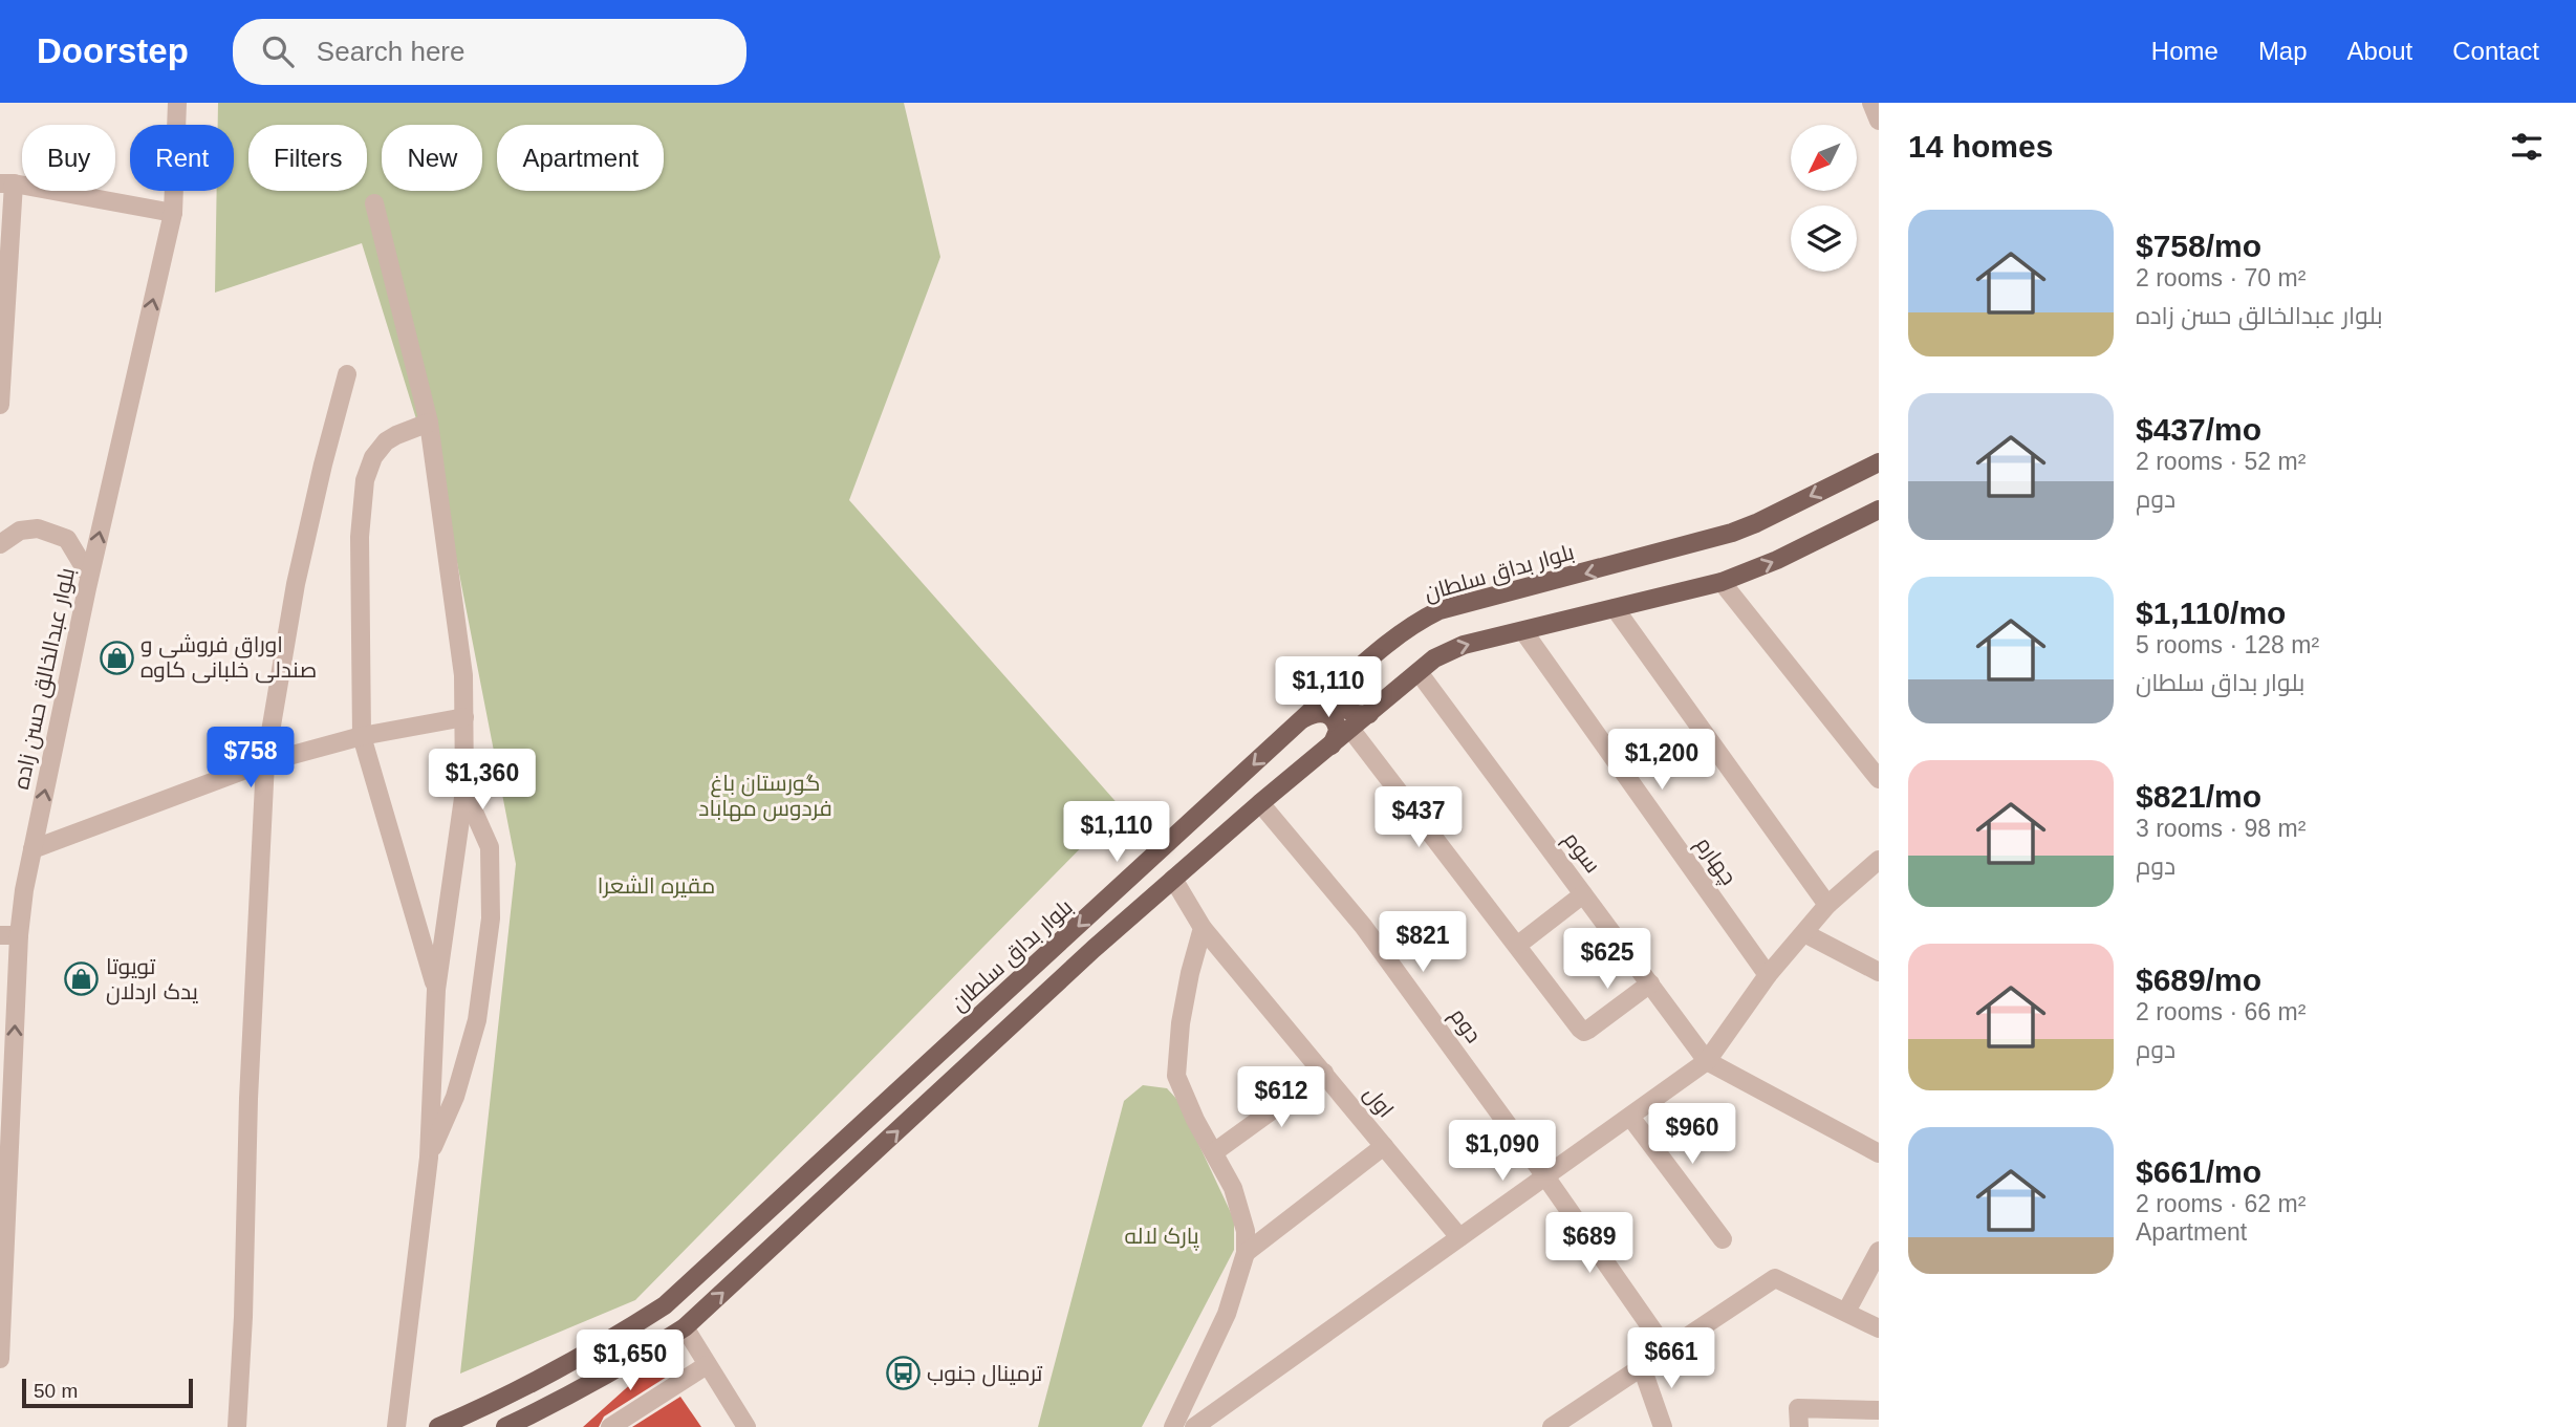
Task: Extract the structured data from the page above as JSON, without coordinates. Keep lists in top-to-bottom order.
{
  "streets": {
    "main road": ["بلوار بداق سلطان"],
    "street": [
      "بلوار عبدالخالق حسن زاده",
      "سوم",
      "چهارم",
      "دوم",
      "اول"
    ]
  },
  "one_way": ["بلوار عبدالخالق حسن زاده"],
  "parks": ["گورستان باغ فردوس مهاباد", "مقیره الشعرا", "پارک لاله"],
  "places": {
    "shop": ["اوراق فروشی و صندلی خلبانی کاوه", "تویوتا یدک اردلان"],
    "bus stop": ["ترمینال جنوب"]
  },
  "scale_bar": "50 m",
  "north": "bottom left",
  "page": {
    "header": "Doorstep",
    "search": "Search here",
    "nav": [
      "Home",
      "Map",
      "About",
      "Contact"
    ],
    "heading": "14 homes",
    "chip": [
      "Buy",
      "Rent",
      "Filters",
      "New",
      "Apartment"
    ],
    "list": [
      {
        "name": "$758/mo",
        "note": "2 rooms · 70 m² · بلوار عبدالخالق حسن زاده"
      },
      {
        "name": "$437/mo",
        "note": "2 rooms · 52 m² · دوم"
      },
      {
        "name": "$1,110/mo",
        "note": "5 rooms · 128 m² · بلوار بداق سلطان"
      },
      {
        "name": "$821/mo",
        "note": "3 rooms · 98 m² · دوم"
      },
      {
        "name": "$689/mo",
        "note": "2 rooms · 66 m² · دوم"
      },
      {
        "name": "$661/mo",
        "note": "2 rooms · 62 m² · Apartment"
      }
    ],
    "price": [
      "$1,110",
      "$758",
      "$1,200",
      "$1,360",
      "$437",
      "$1,110",
      "$821",
      "$625",
      "$612",
      "$960",
      "$1,090",
      "$689",
      "$661",
      "$1,650"
    ],
    "scale": "50 m"
  }
}
